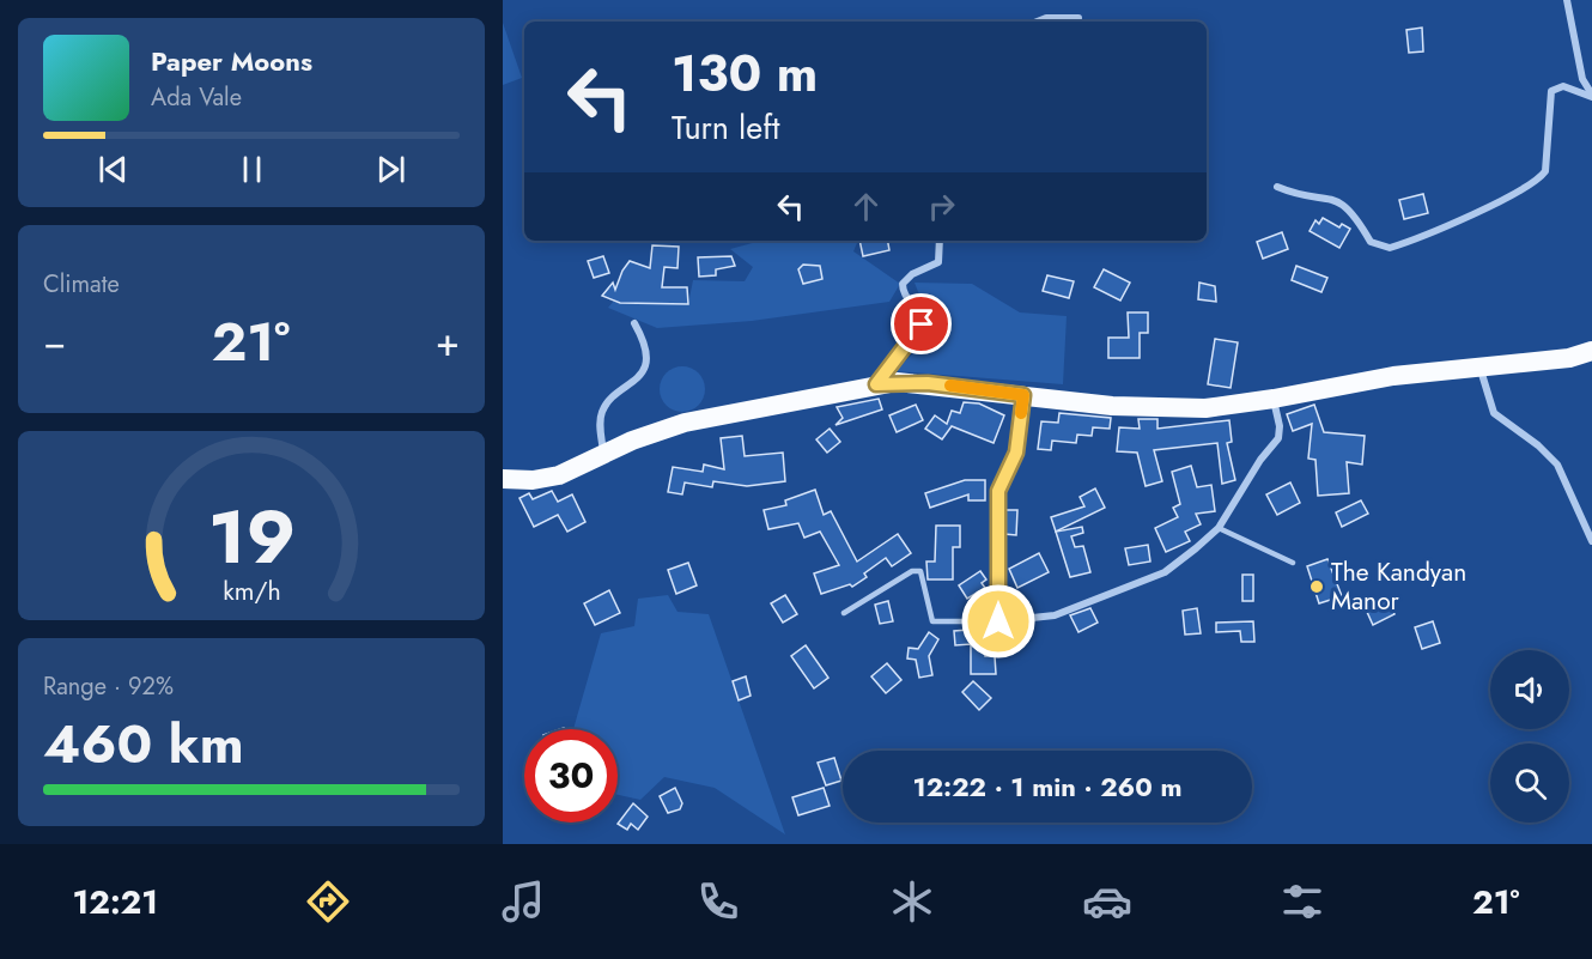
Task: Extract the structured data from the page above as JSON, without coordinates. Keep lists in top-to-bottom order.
{
  "places": ["The Kandyan Manor"],
  "page": {
    "turn": ["130 m", "Turn left"],
    "song": ["Paper Moons", "Ada Vale"],
    "tile": [
      "Climate",
      ["Range · 92%", "460 km"]
    ],
    "heat": ["−", "21°", "+"],
    "limit": "30",
    "trip": "12:22 · 1 min · 260 m",
    "tabs": ["12:21", "21°"],
    "gauge": ["19", "km/h"]
  }
}
